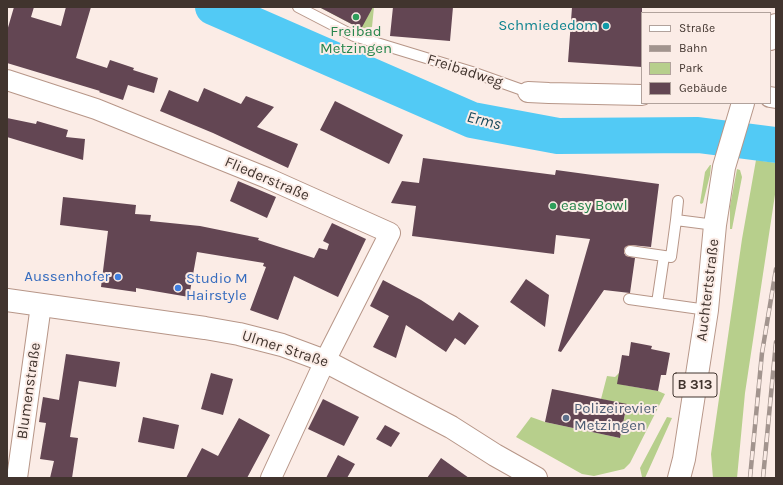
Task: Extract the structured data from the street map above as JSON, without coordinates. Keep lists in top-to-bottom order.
{
  "streets": {
    "street": [
      "Freibadweg",
      "Fliederstraße",
      "Auchtertstraße",
      "Ulmer Straße",
      "B 313",
      "Blumenstraße"
    ]
  },
  "crossings": [
    ["Fliederstraße", "Ulmer Straße"],
    ["Ulmer Straße", "Blumenstraße"]
  ],
  "water": ["Erms"],
  "places": [
    "Freibad Metzingen",
    "Schmiededom",
    "easy Bowl",
    "Aussenhofer",
    "Studio M Hairstyle",
    "Polizeirevier Metzingen"
  ],
  "legend": [
    "Straße",
    "Bahn",
    "Park",
    "Gebäude"
  ]
}
